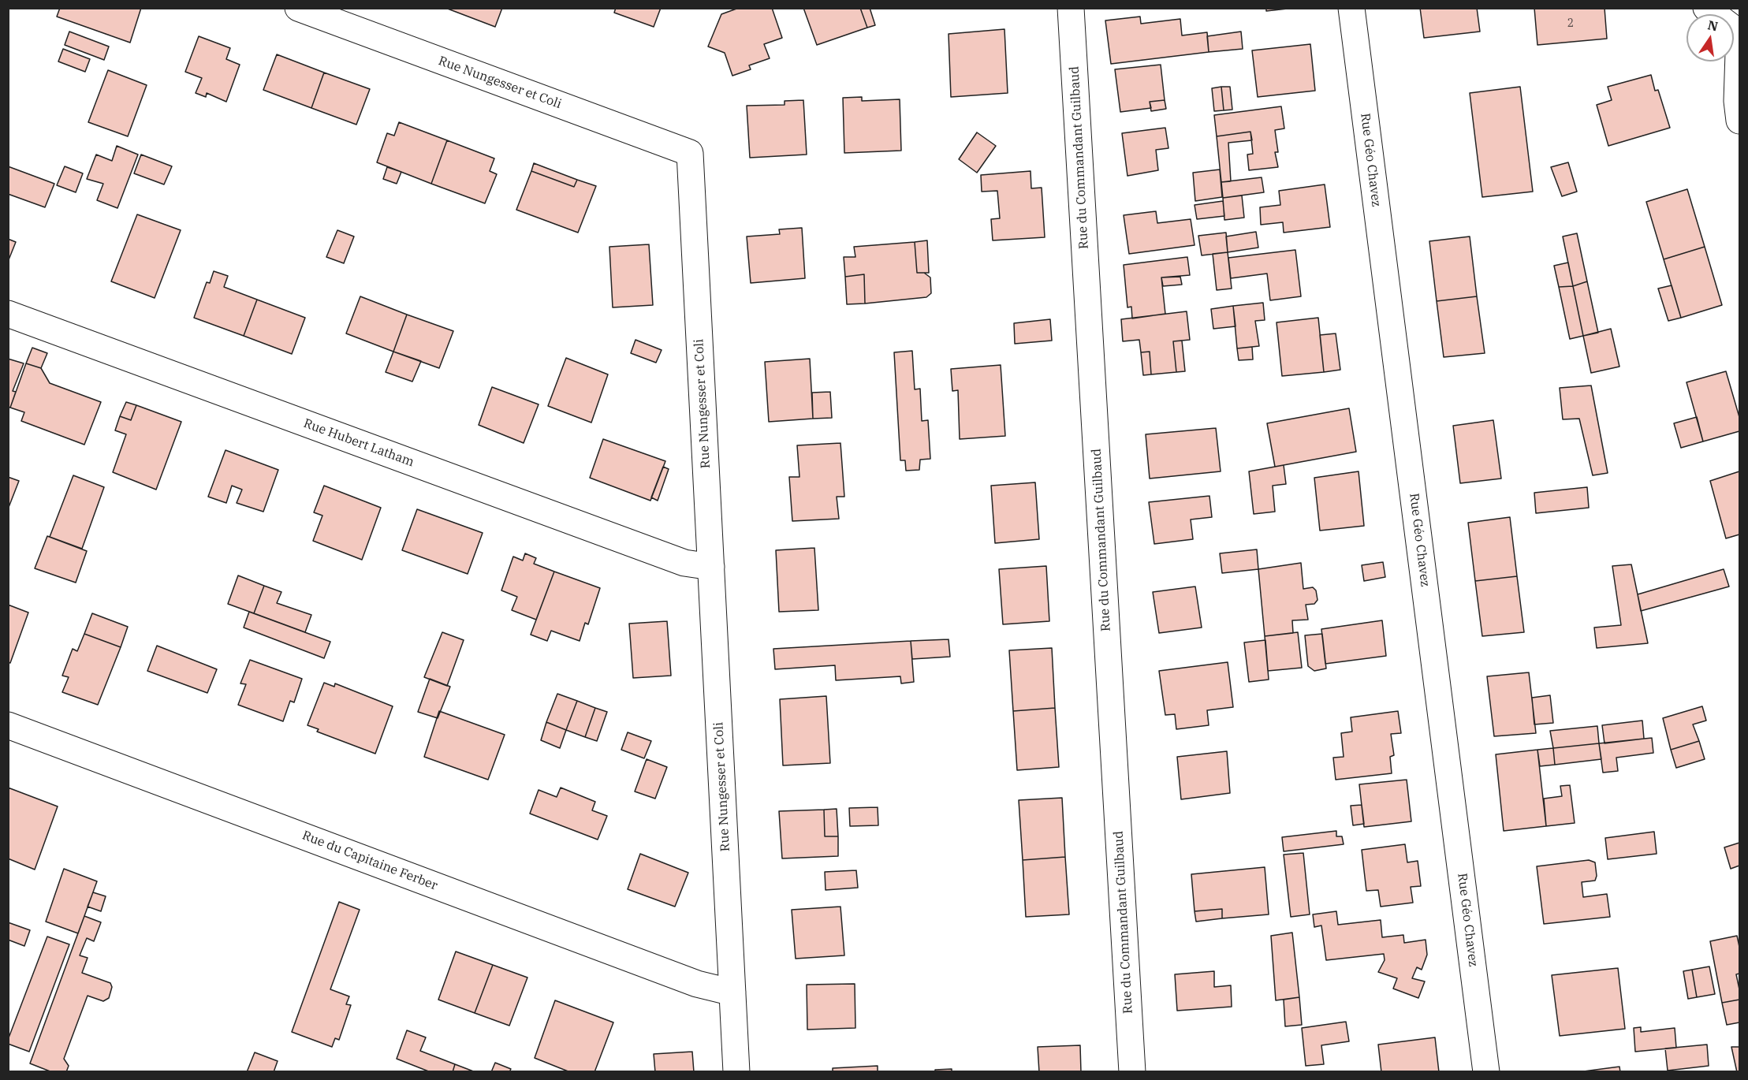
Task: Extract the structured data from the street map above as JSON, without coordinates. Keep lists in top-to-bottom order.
{
  "streets": {
    "street": [
      "Rue Nungesser et Coli",
      "Rue du Commandant Guilbaud",
      "Rue Géo Chavez",
      "Rue Hubert Latham",
      "Rue du Capitaine Ferber"
    ]
  },
  "crossings": [
    ["Rue Nungesser et Coli", "Rue Hubert Latham"],
    ["Rue Nungesser et Coli", "Rue du Capitaine Ferber"]
  ],
  "house_numbers": ["2"],
  "north": "top"
}
